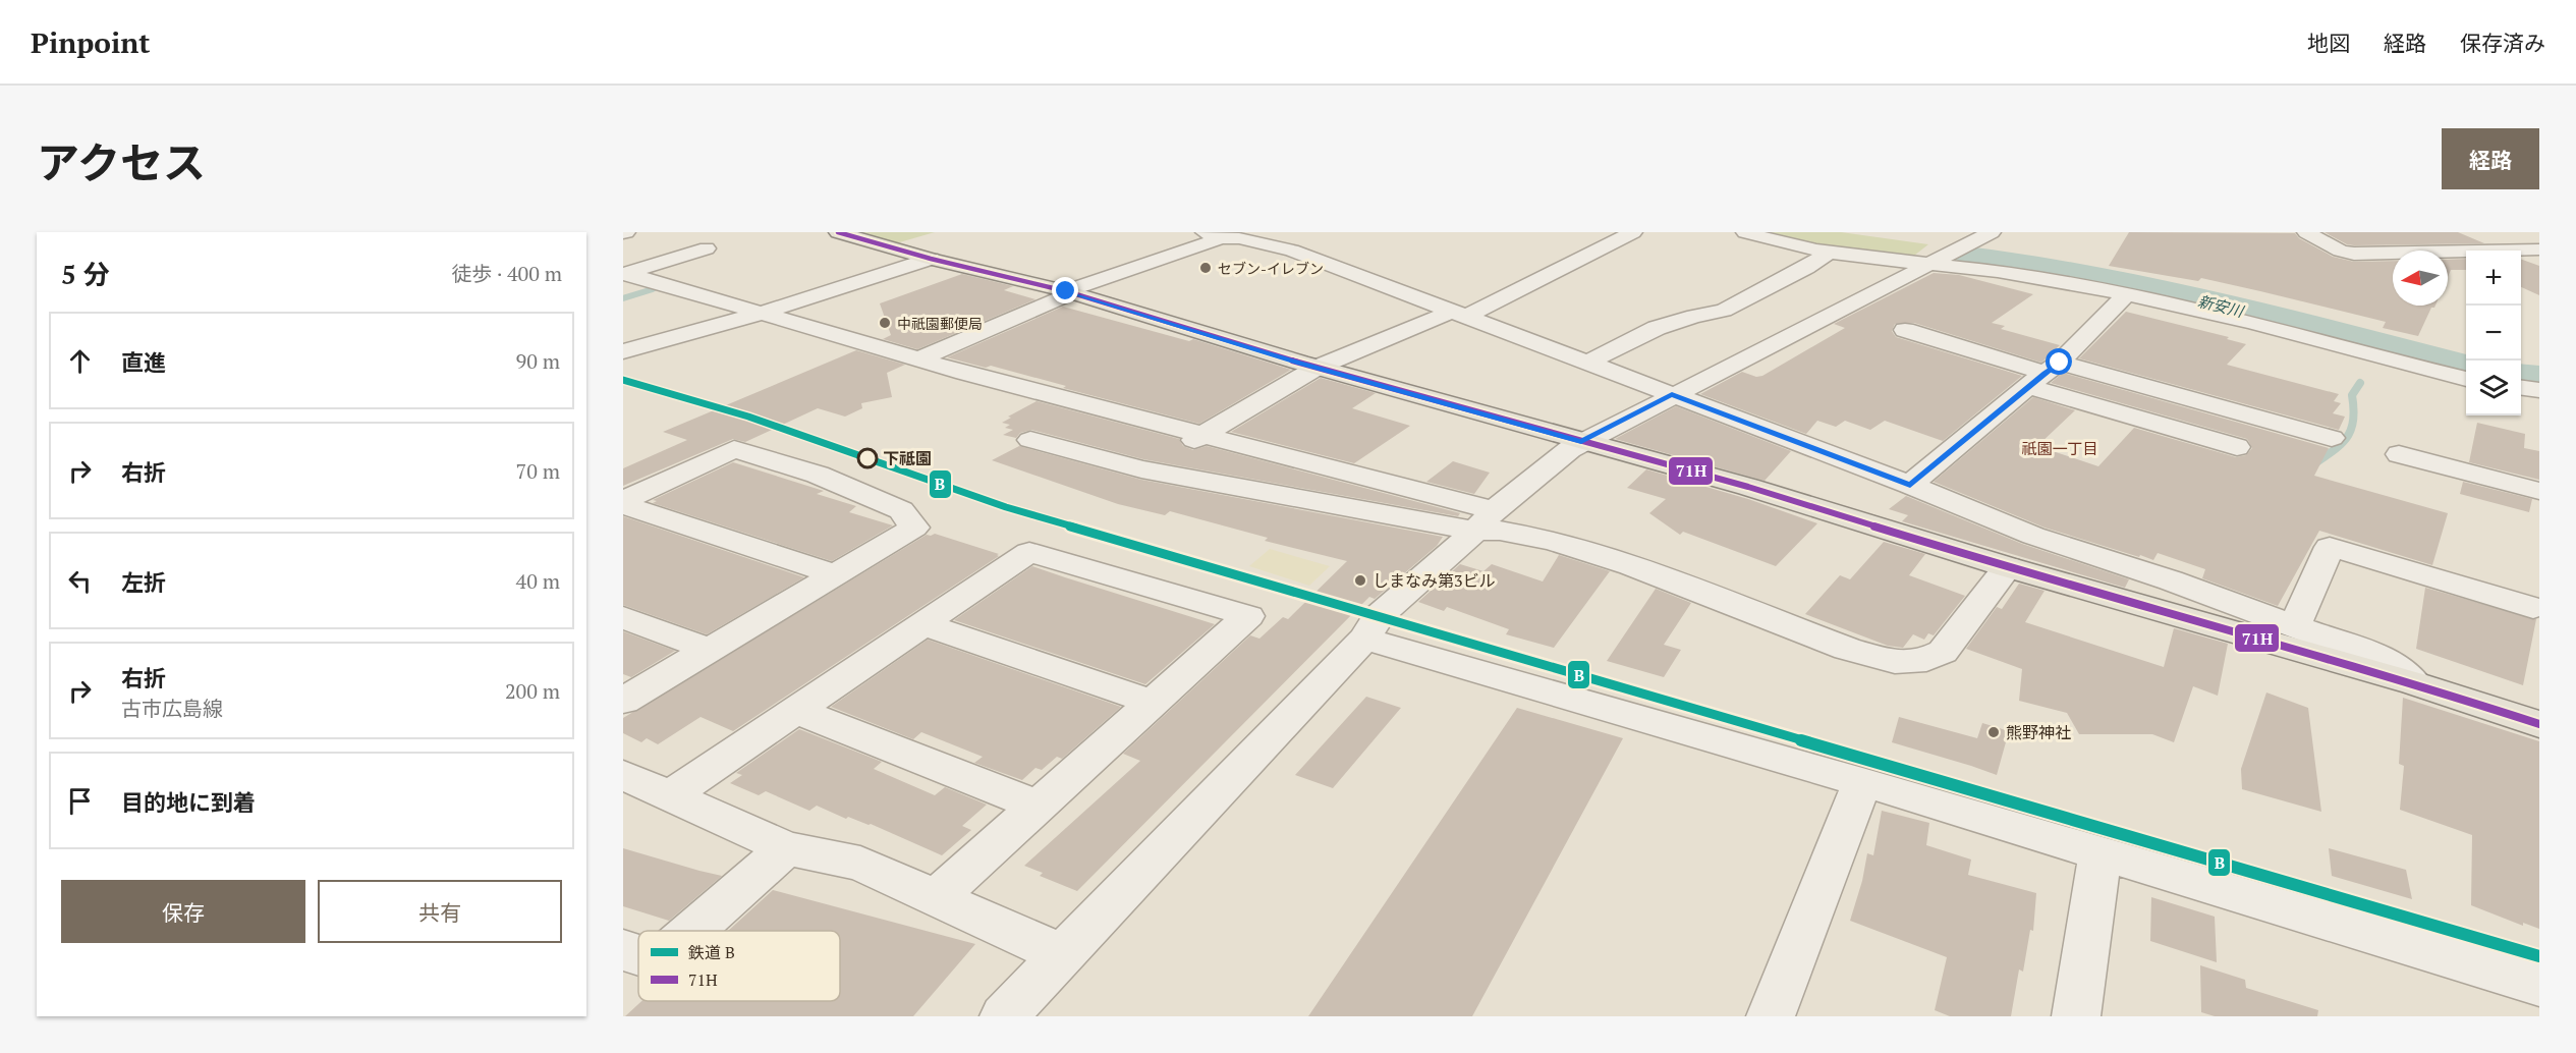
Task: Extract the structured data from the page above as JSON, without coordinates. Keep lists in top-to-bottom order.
{
  "districts": ["祇園一丁目"],
  "water": ["新安川"],
  "places": [
    "セブン-イレブン",
    "中祇園郵便局",
    "下祗園",
    "しまなみ第3ビル",
    "熊野神社"
  ],
  "lines": ["transit line 71H", "rail line B"],
  "legend": ["鉄道 B", "71H"],
  "north": "left",
  "page": {
    "header": "Pinpoint",
    "nav": ["地図", "経路", "保存済み"],
    "title": "アクセス",
    "buttons": [
      "経路",
      ["保存", "共有"]
    ],
    "heading": ["5 分", "徒歩 · 400 m"],
    "map_buttons": ["+", "−"],
    "list": [
      ["直進", "90 m"],
      ["右折", "70 m"],
      ["左折", "40 m"],
      ["右折", "古市広島線", "200 m"],
      "目的地に到着"
    ]
  }
}
